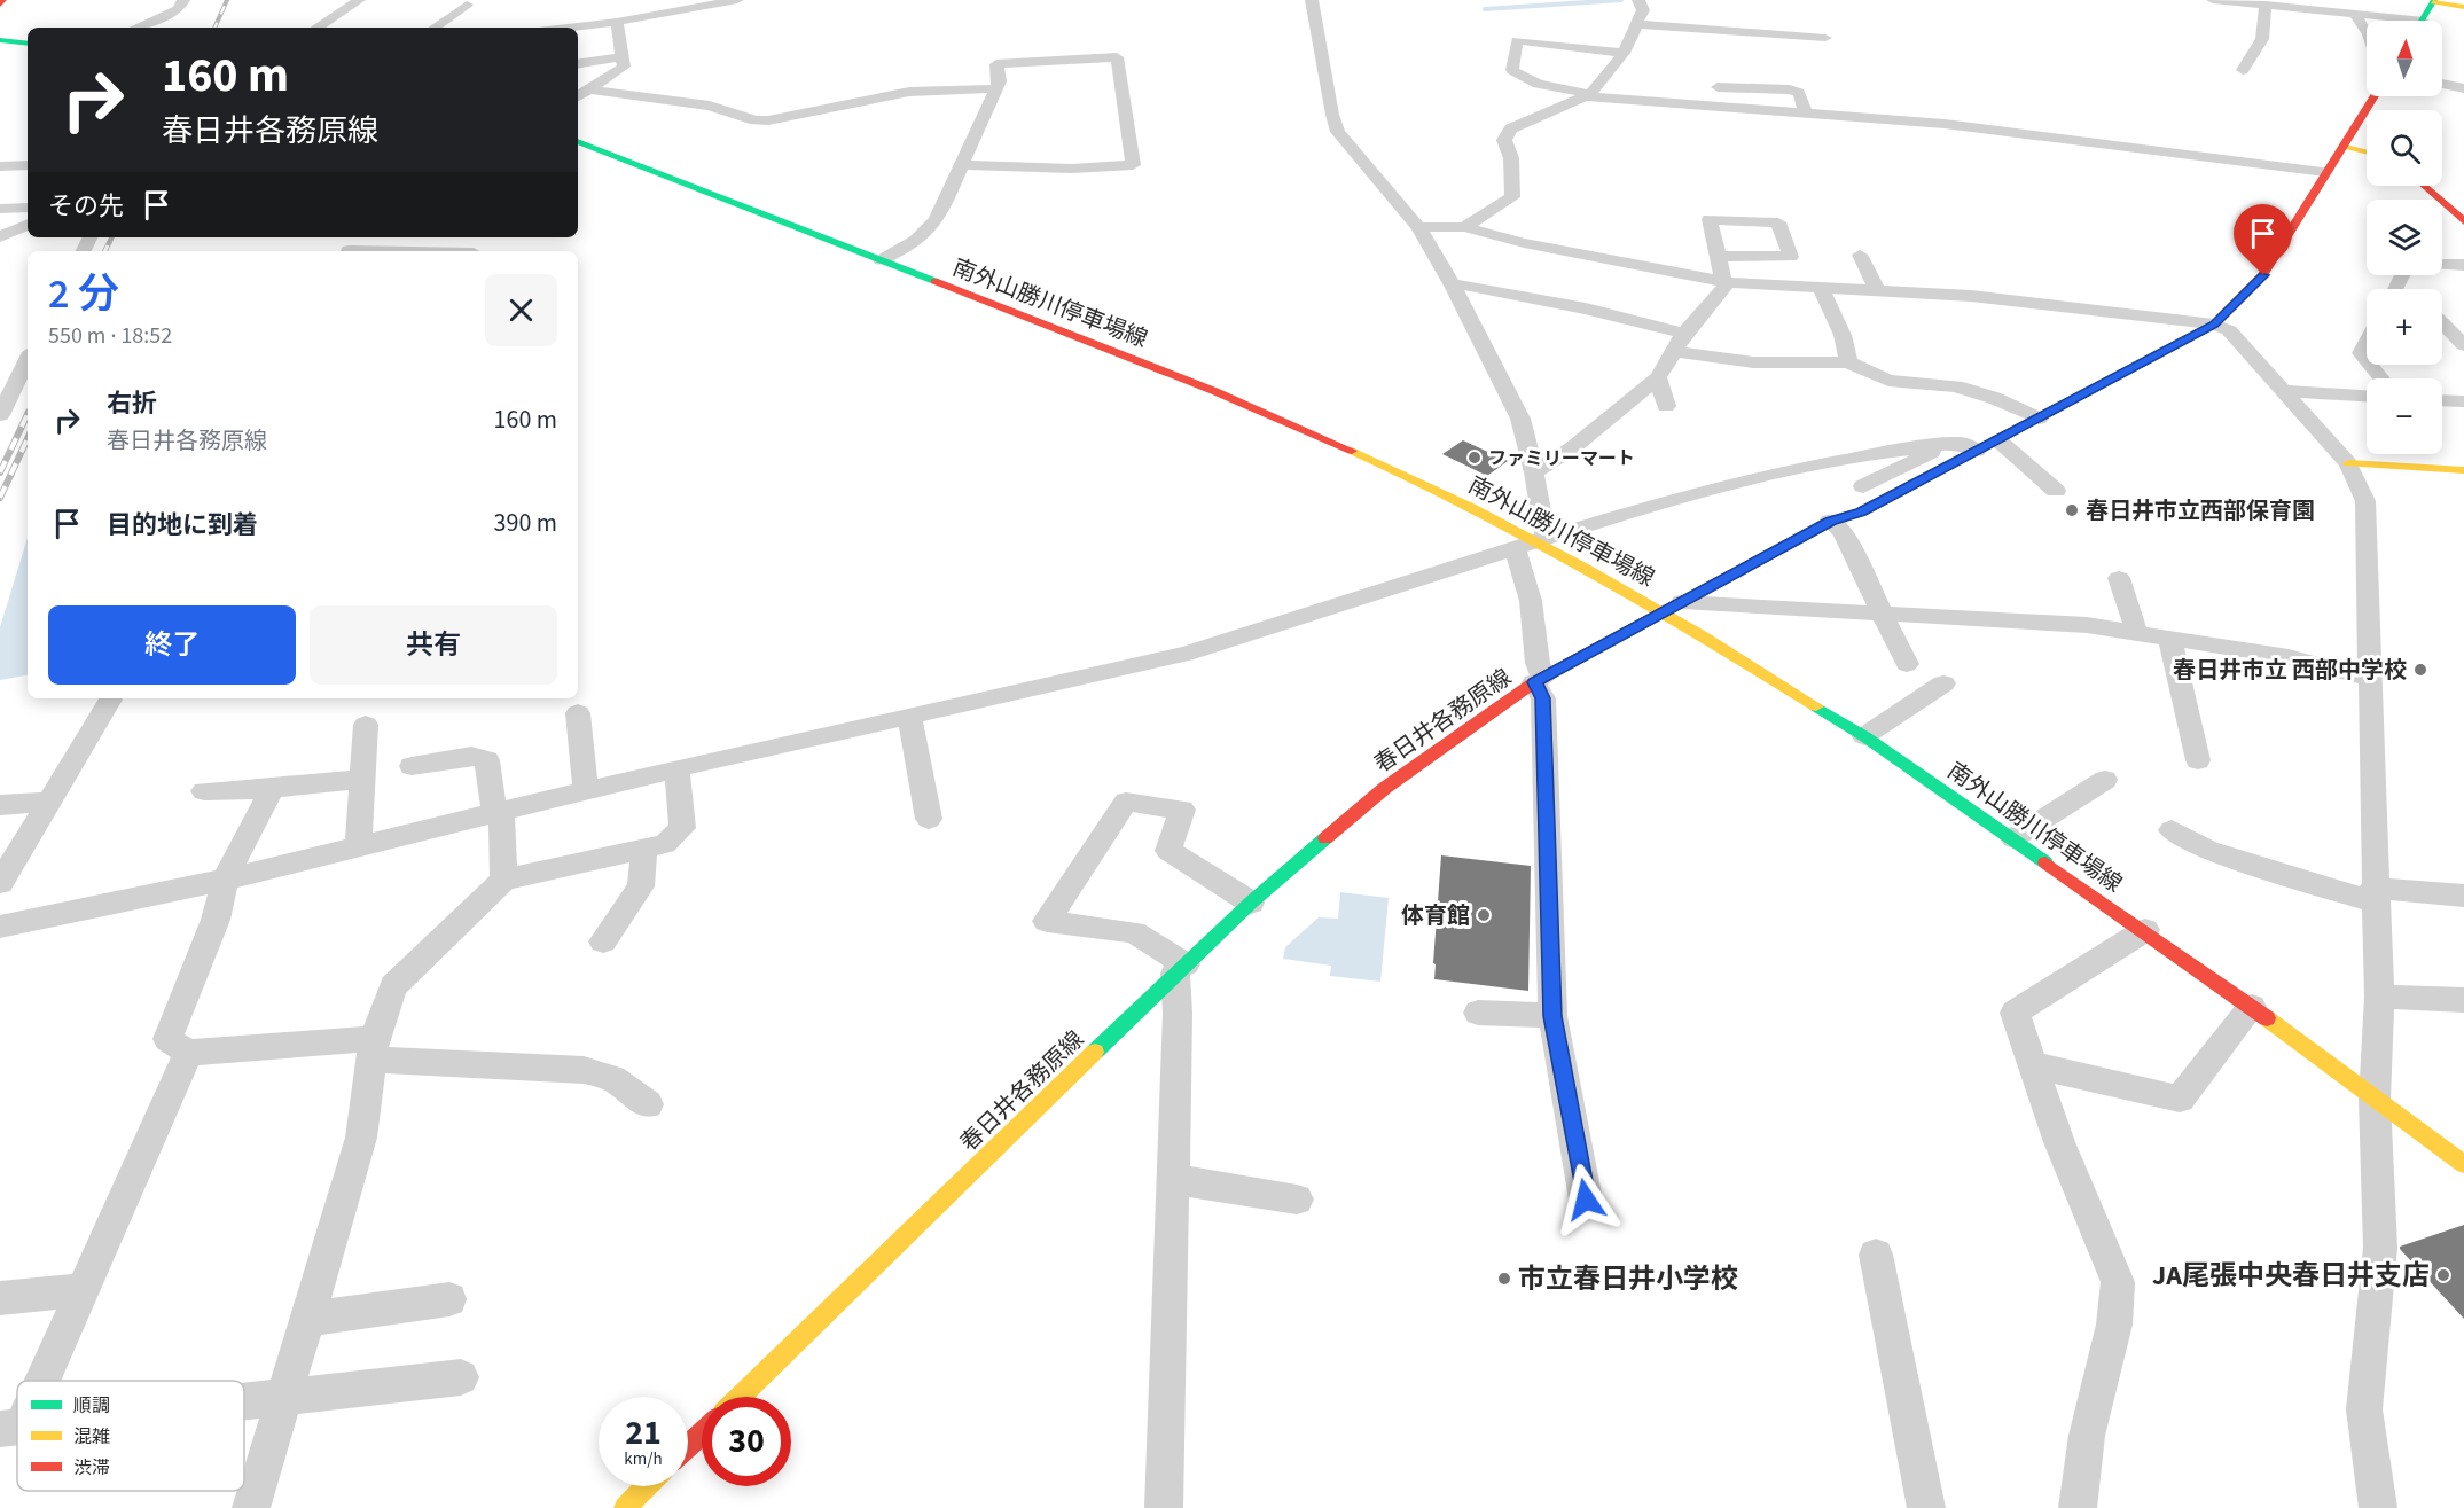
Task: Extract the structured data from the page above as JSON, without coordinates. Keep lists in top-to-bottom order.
{
  "streets": {
    "main road": ["南外山勝川停車場線", "春日井各務原線"]
  },
  "crossings": [
    ["南外山勝川停車場線", "春日井各務原線"]
  ],
  "places": [
    "ファミリーマート",
    "春日井市立西部保育園",
    "春日井市立 西部中学校",
    "体育館",
    "JA尾張中央春日井支店",
    "市立春日井小学校"
  ],
  "legend": ["順調", "混雑", "渋滞"],
  "north": "top",
  "page": {
    "map_buttons": ["+", "−"],
    "turn": ["160 m", "春日井各務原線"],
    "then": "その先",
    "heading": ["2 分", "550 m · 18:52"],
    "list": [
      {
        "name": "右折",
        "note": "春日井各務原線",
        "value": "160 m"
      },
      {
        "name": "目的地に到着",
        "value": "390 m"
      }
    ],
    "buttons": ["終了", "共有"],
    "speed": "21 km/h",
    "limit": "30"
  }
}
